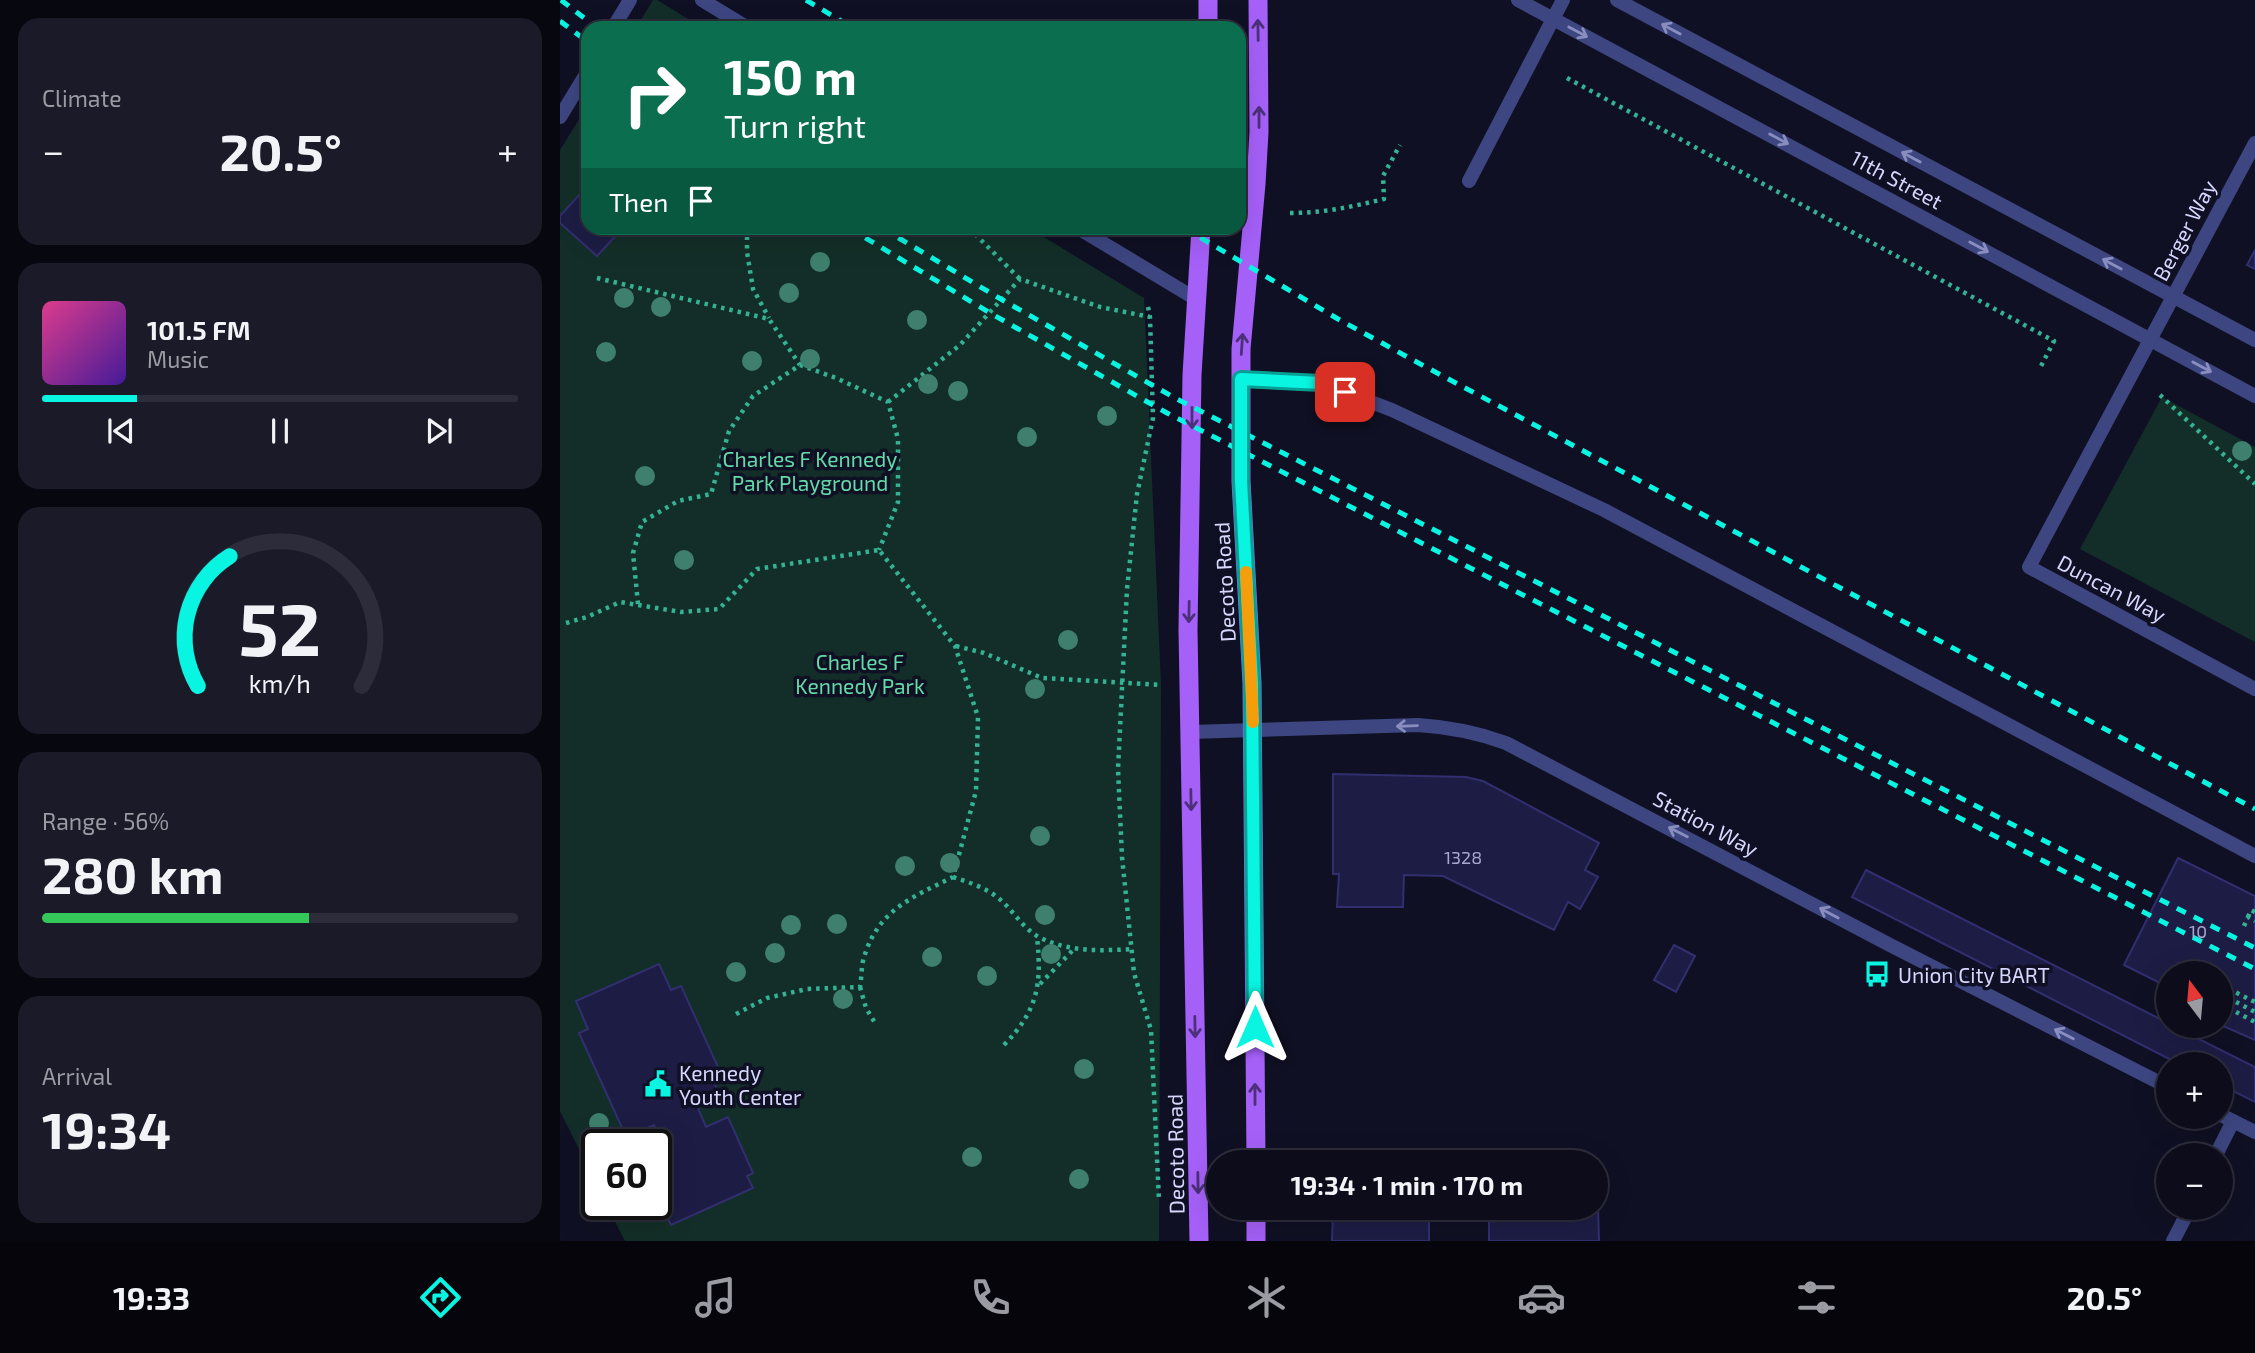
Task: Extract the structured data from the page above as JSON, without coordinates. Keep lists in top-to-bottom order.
{
  "streets": {
    "main road": ["Decoto Road"],
    "street": [
      "11th Street",
      "Berger Way",
      "Duncan Way",
      "Station Way"
    ]
  },
  "crossings": [
    ["11th Street", "Berger Way"],
    ["11th Street", "Duncan Way"],
    ["Berger Way", "Duncan Way"],
    ["Decoto Road", "Station Way"]
  ],
  "one_way": ["Station Way"],
  "parks": ["Charles F Kennedy Park Playground", "Charles F Kennedy Park"],
  "places": {
    "bus stop": ["Union City BART"],
    "public building": ["Kennedy Youth Center"]
  },
  "house_numbers": ["1328", "10"],
  "north": "top",
  "page": {
    "tile": [
      "Climate",
      ["Range · 56%", "280 km"],
      ["Arrival", "19:34"]
    ],
    "turn": ["150 m", "Turn right"],
    "heat": ["−", "20.5°", "+"],
    "then": "Then",
    "song": ["101.5 FM", "Music"],
    "map_buttons": ["+", "−"],
    "limit": "60",
    "trip": "19:34 · 1 min · 170 m",
    "tabs": ["19:33", "20.5°"],
    "gauge": ["52", "km/h"]
  }
}
